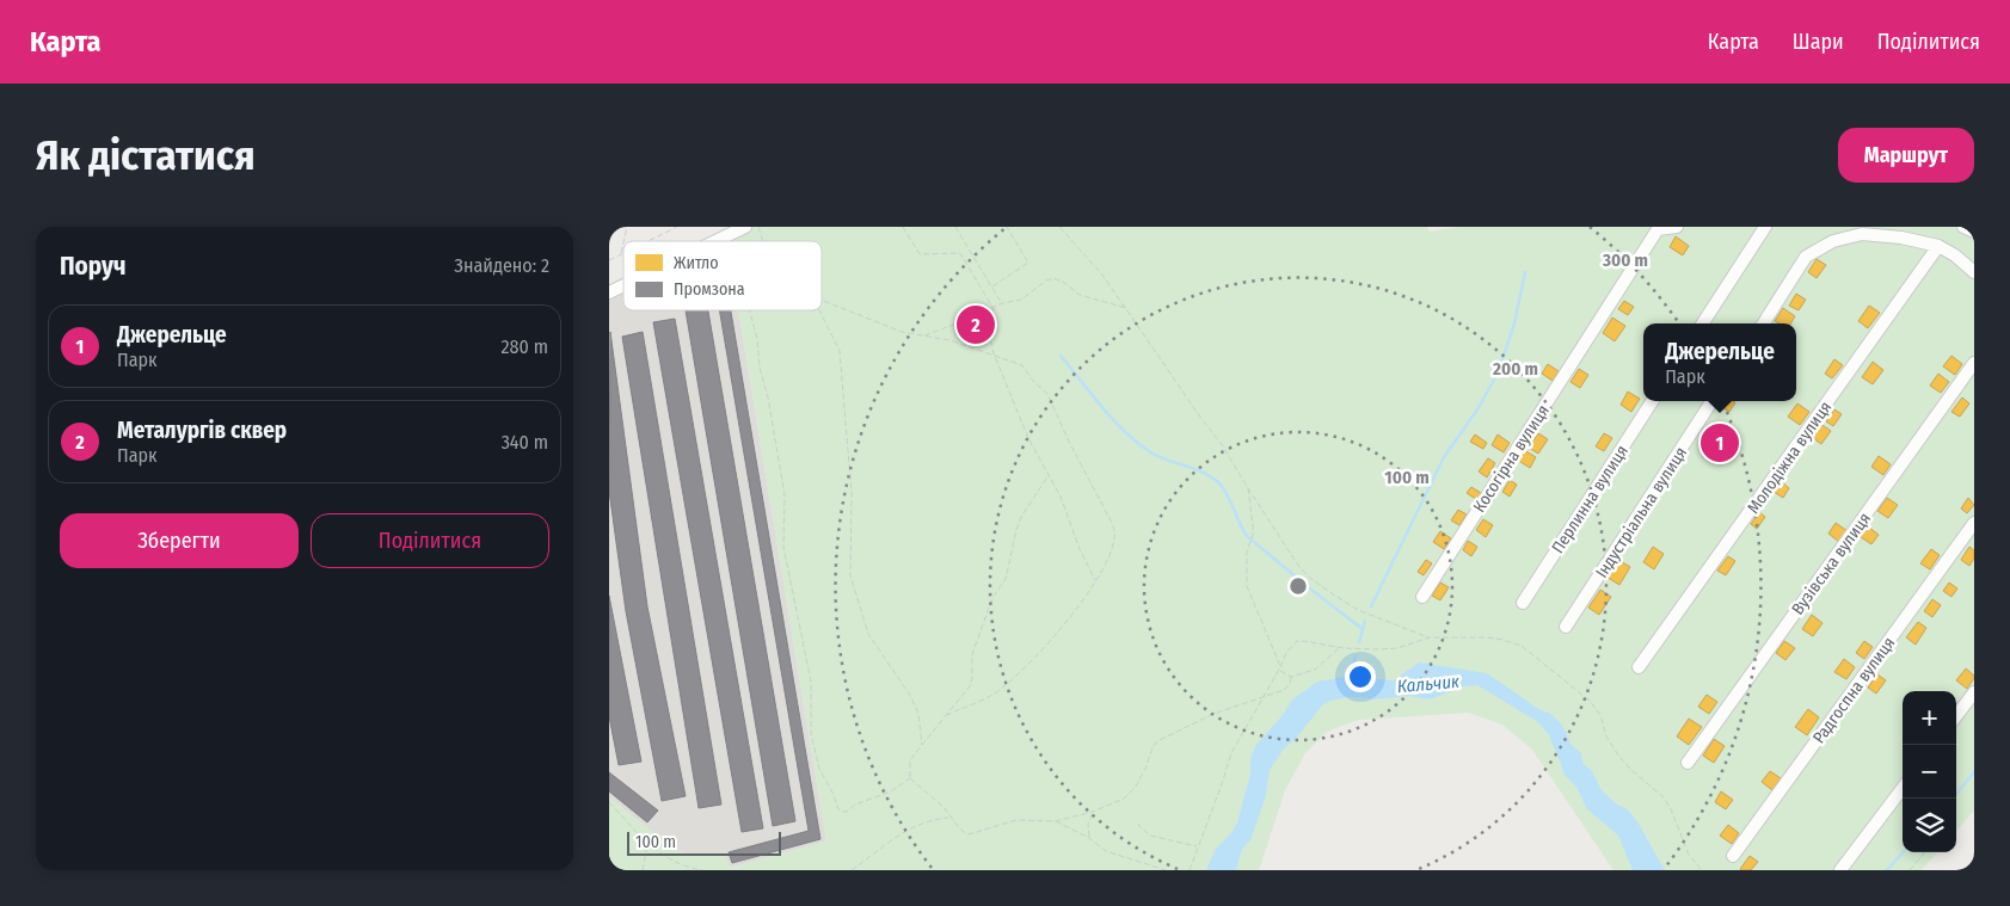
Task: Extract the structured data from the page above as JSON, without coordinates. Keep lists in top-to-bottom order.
{
  "streets": {
    "street": [
      "Молодіжна вулиця",
      "Косогірна вулиця",
      "Перлинна вулиця",
      "Індустріальна вулиця",
      "Вузівська вулиця",
      "Радгоспна вулиця"
    ]
  },
  "water": ["Кальчик"],
  "legend": ["Житло", "Промзона"],
  "scale_bar": "100 m",
  "page": {
    "header": "Карта",
    "nav": ["Карта", "Шари", "Поділитися"],
    "buttons": [
      "Маршрут",
      ["Зберегти", "Поділитися"]
    ],
    "title": "Як дістатися",
    "heading": ["Поруч", "Знайдено: 2"],
    "pins": ["2", "1"],
    "list": [
      {
        "mark": "1",
        "name": "Джерельце",
        "note": "Парк",
        "value": "280 m"
      },
      {
        "mark": "2",
        "name": "Металургів сквер",
        "note": "Парк",
        "value": "340 m"
      }
    ],
    "popup": ["Джерельце", "Парк"],
    "map_buttons": ["+", "−"],
    "scale": "100 m"
  },
  "rings": ["300 m", "200 m", "100 m"]
}
